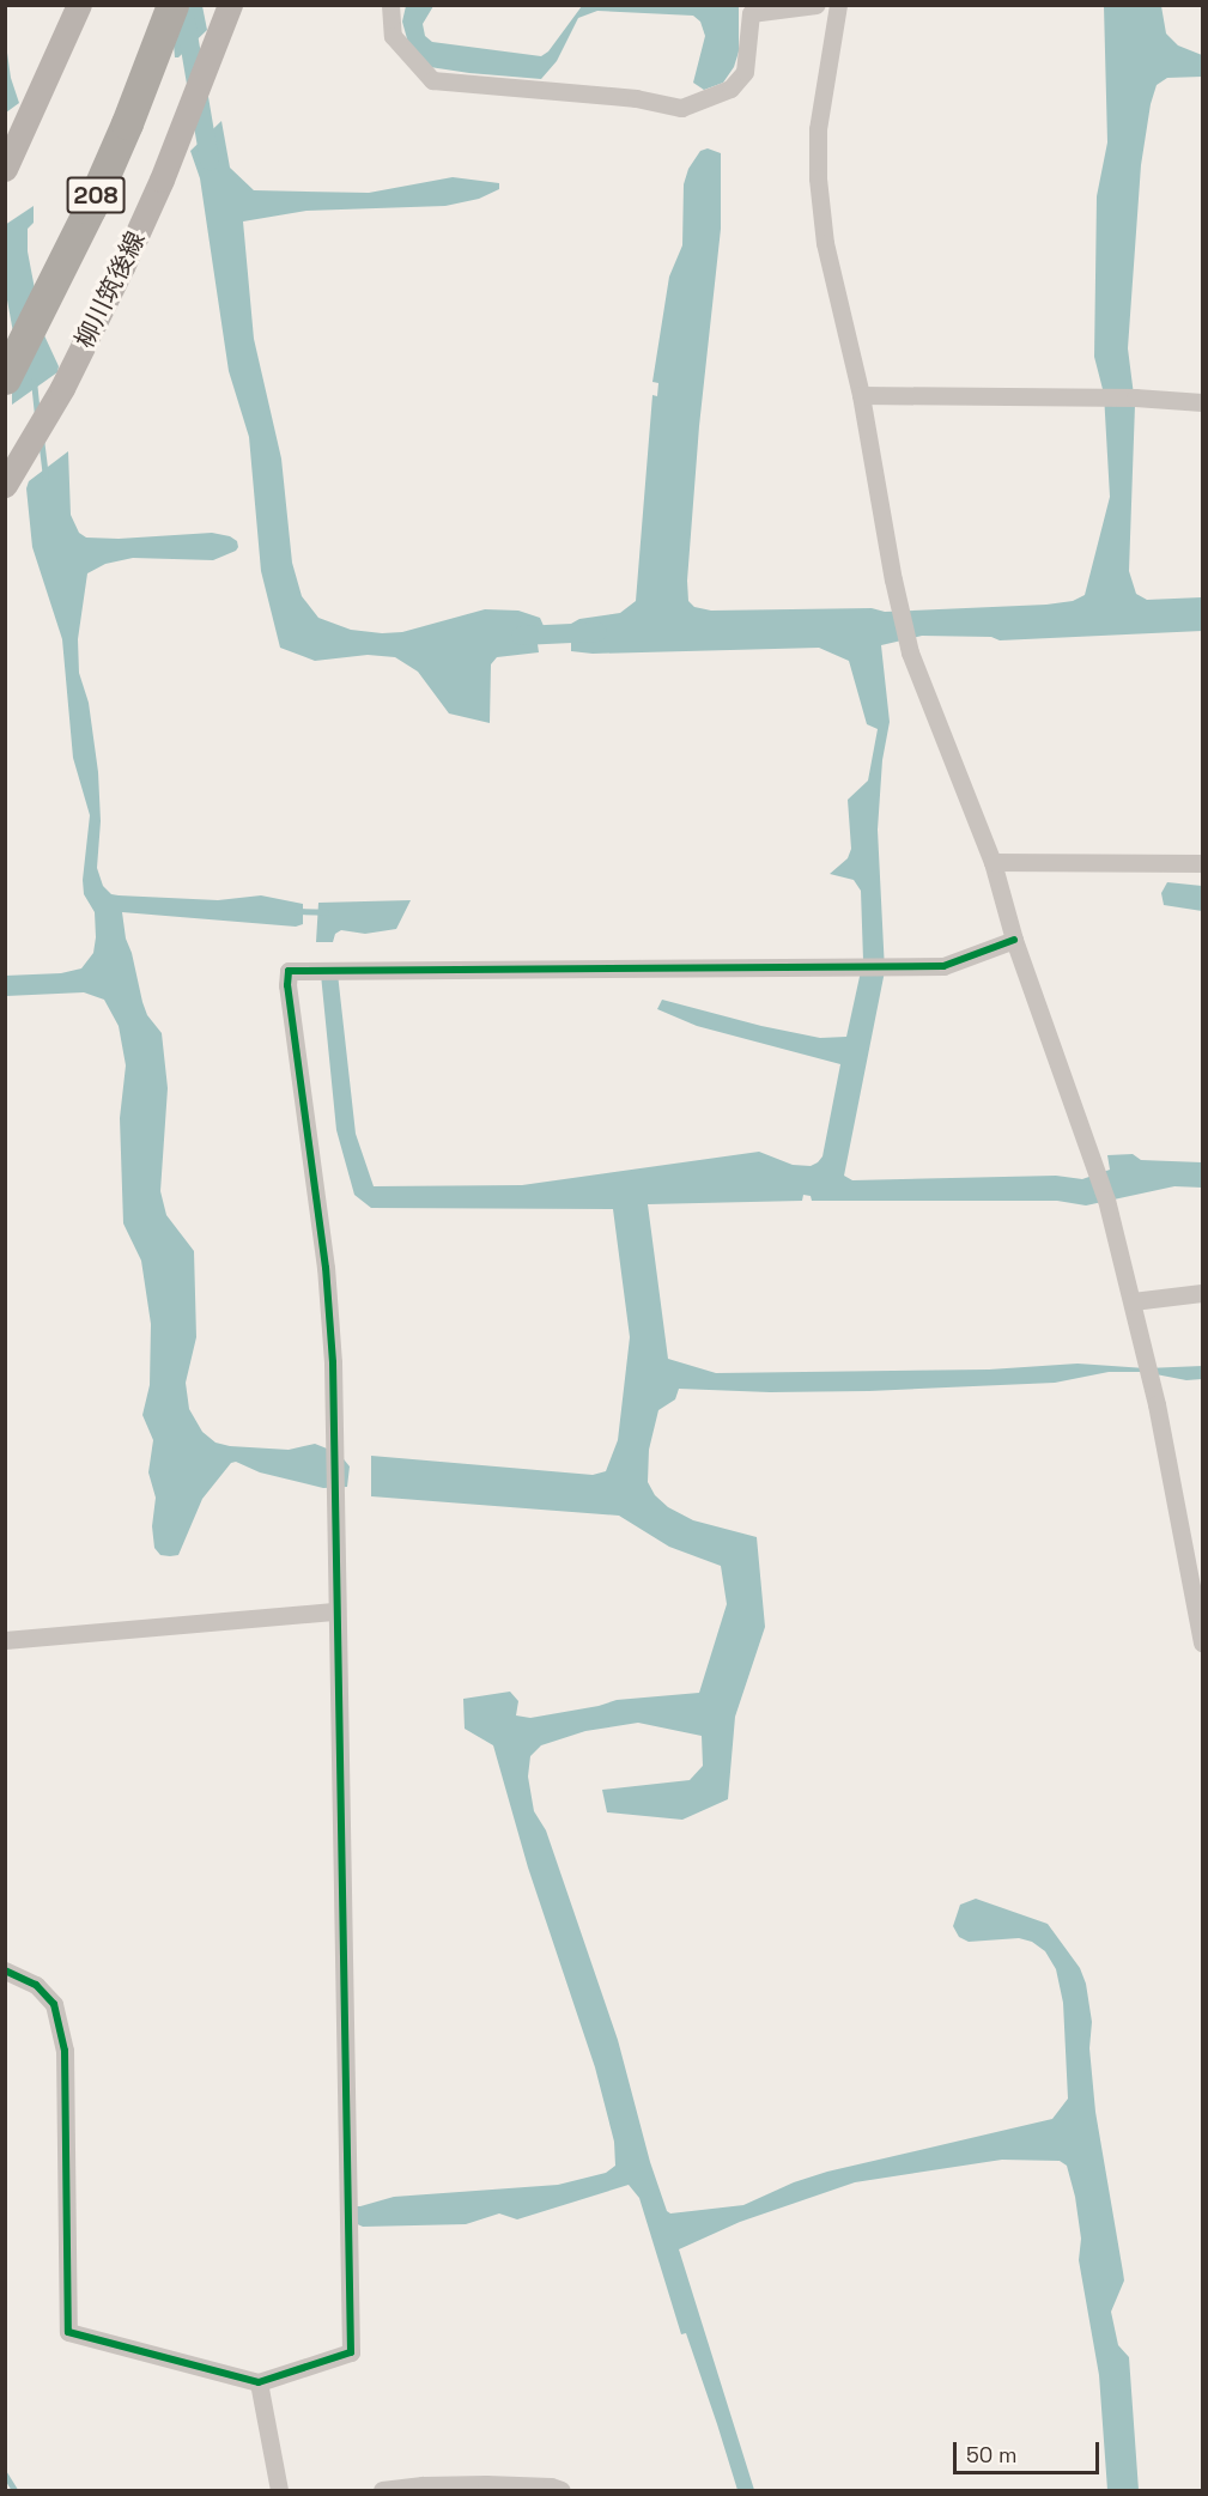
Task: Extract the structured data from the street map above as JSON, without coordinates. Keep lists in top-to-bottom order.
{
  "streets": {
    "highway": ["208"],
    "main road": ["柳川筑後線"]
  },
  "scale_bar": "50 m"
}
